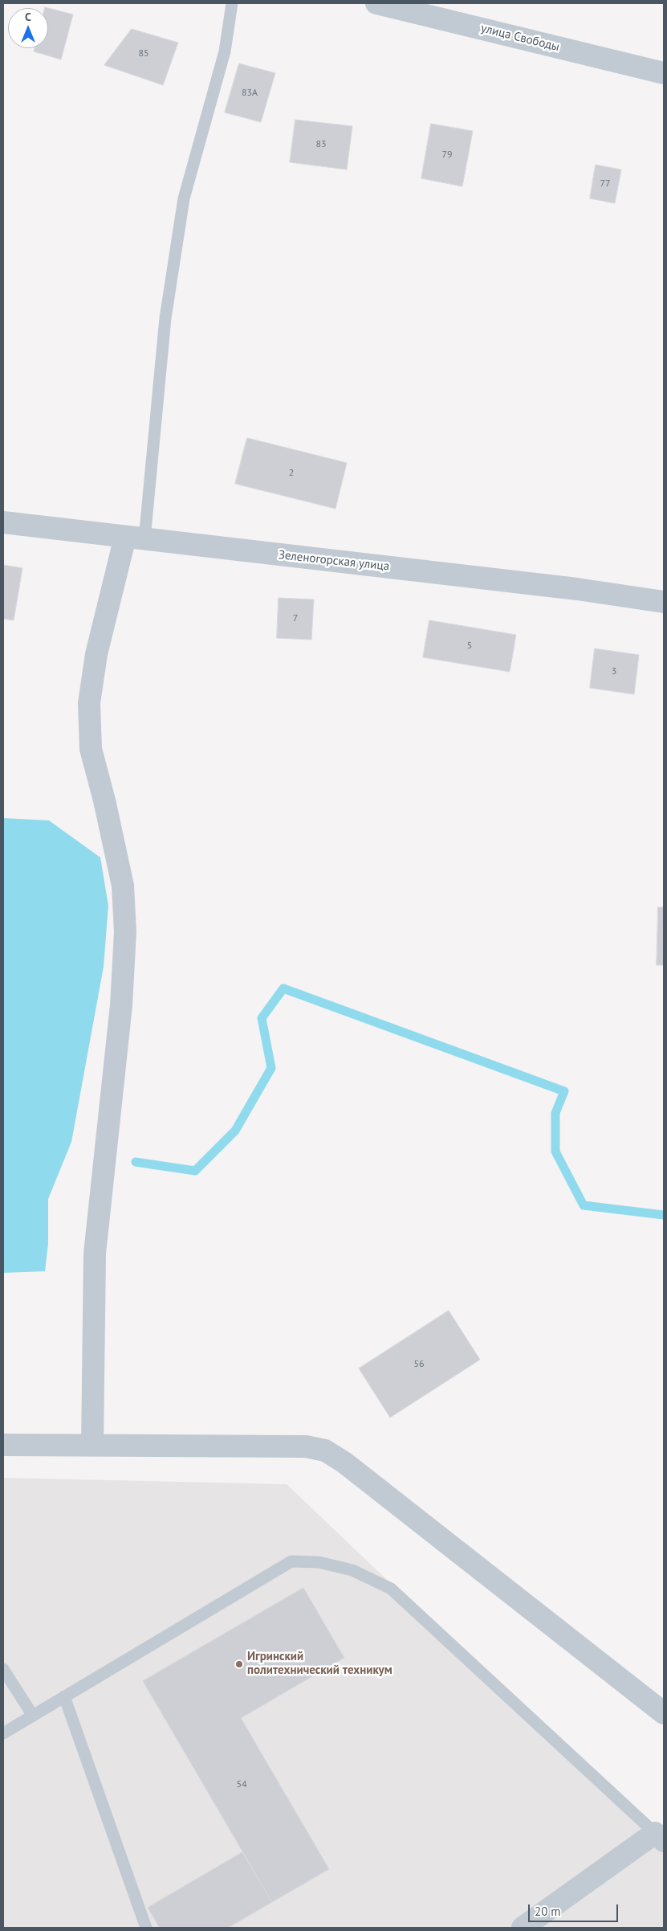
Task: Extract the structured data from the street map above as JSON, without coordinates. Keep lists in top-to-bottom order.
{
  "streets": {
    "street": ["улица Свободы", "Зеленогорская улица"]
  },
  "places": ["Игринский политехнический техникум"],
  "house_numbers": [
    "85",
    "83А",
    "83",
    "79",
    "77",
    "2",
    "7",
    "5",
    "3",
    "56",
    "54"
  ],
  "scale_bar": "20 m",
  "north": "top"
}
